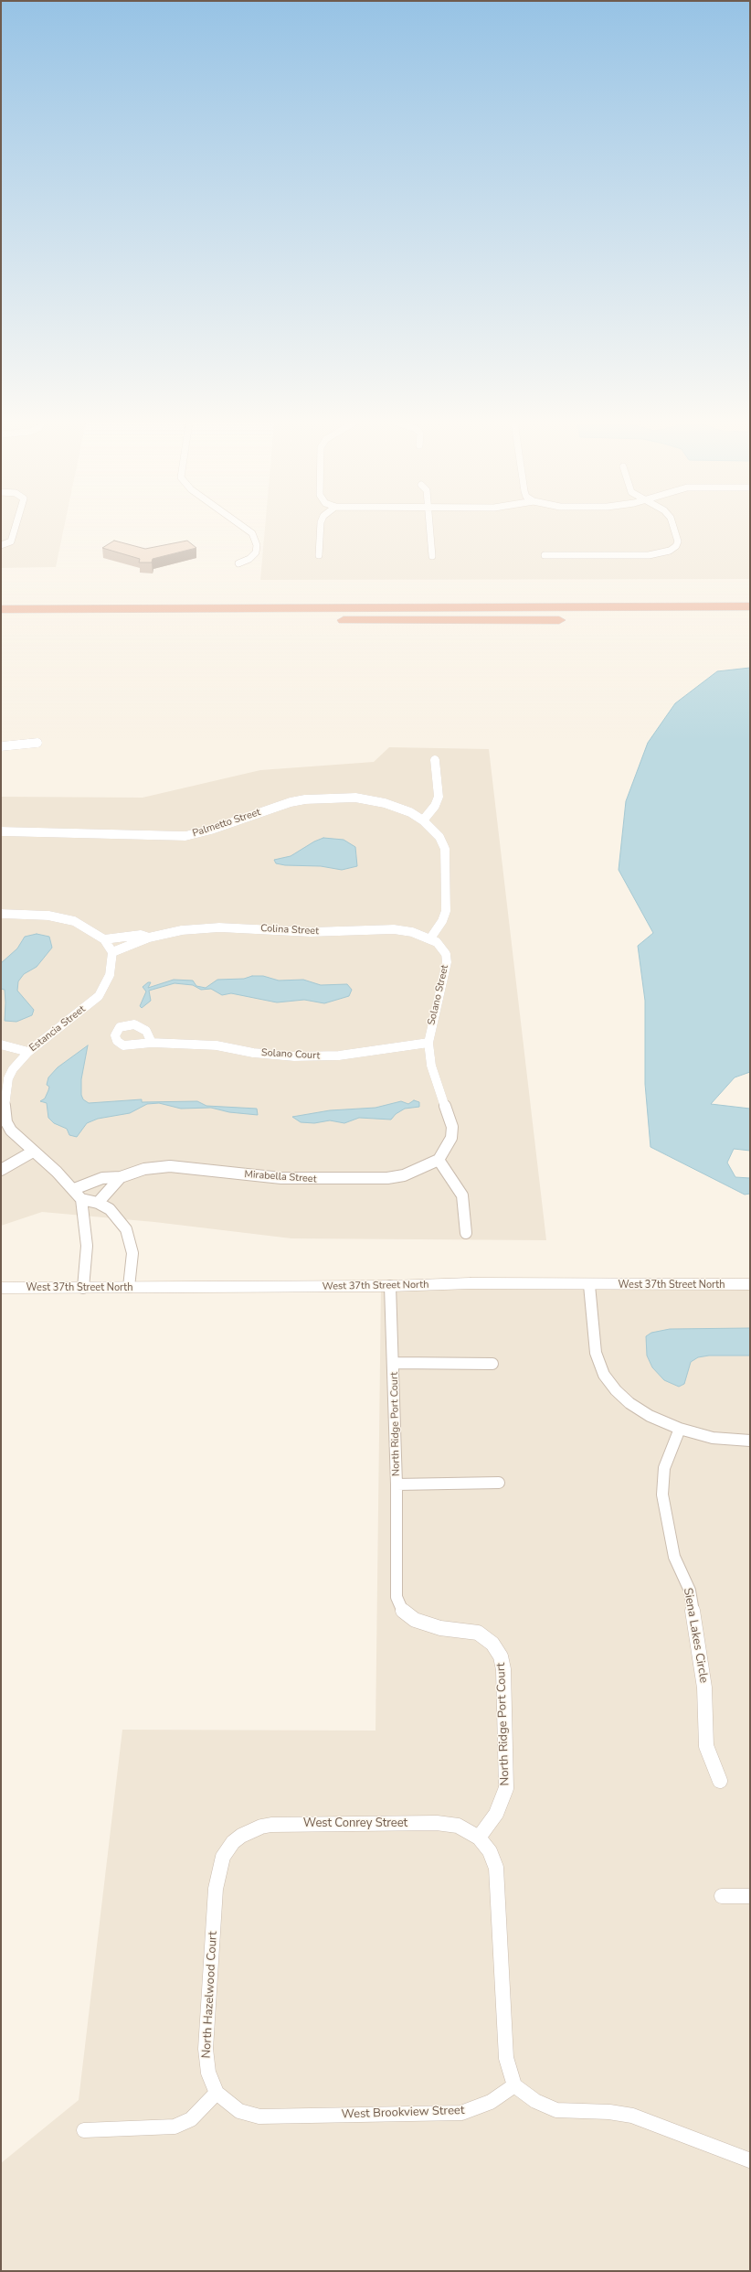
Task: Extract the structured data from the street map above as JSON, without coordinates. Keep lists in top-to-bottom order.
{
  "streets": {
    "street": [
      "Palmetto Street",
      "Colina Street",
      "Solano Street",
      "Estancia Street",
      "Solano Court",
      "Mirabella Street",
      "West 37th Street North",
      "North Ridge Port Court",
      "Siena Lakes Circle",
      "West Conrey Street",
      "North Hazelwood Court",
      "West Brookview Street"
    ]
  },
  "crossings": [
    ["Colina Street", "Solano Street"],
    ["Colina Street", "Estancia Street"],
    ["Solano Street", "Solano Court"],
    ["Solano Street", "Mirabella Street"],
    ["Estancia Street", "Mirabella Street"],
    ["Estancia Street", "West 37th Street North"],
    ["West 37th Street North", "North Ridge Port Court"],
    ["North Ridge Port Court", "West Conrey Street"],
    ["West Conrey Street", "North Hazelwood Court"],
    ["North Hazelwood Court", "West Brookview Street"]
  ]
}
